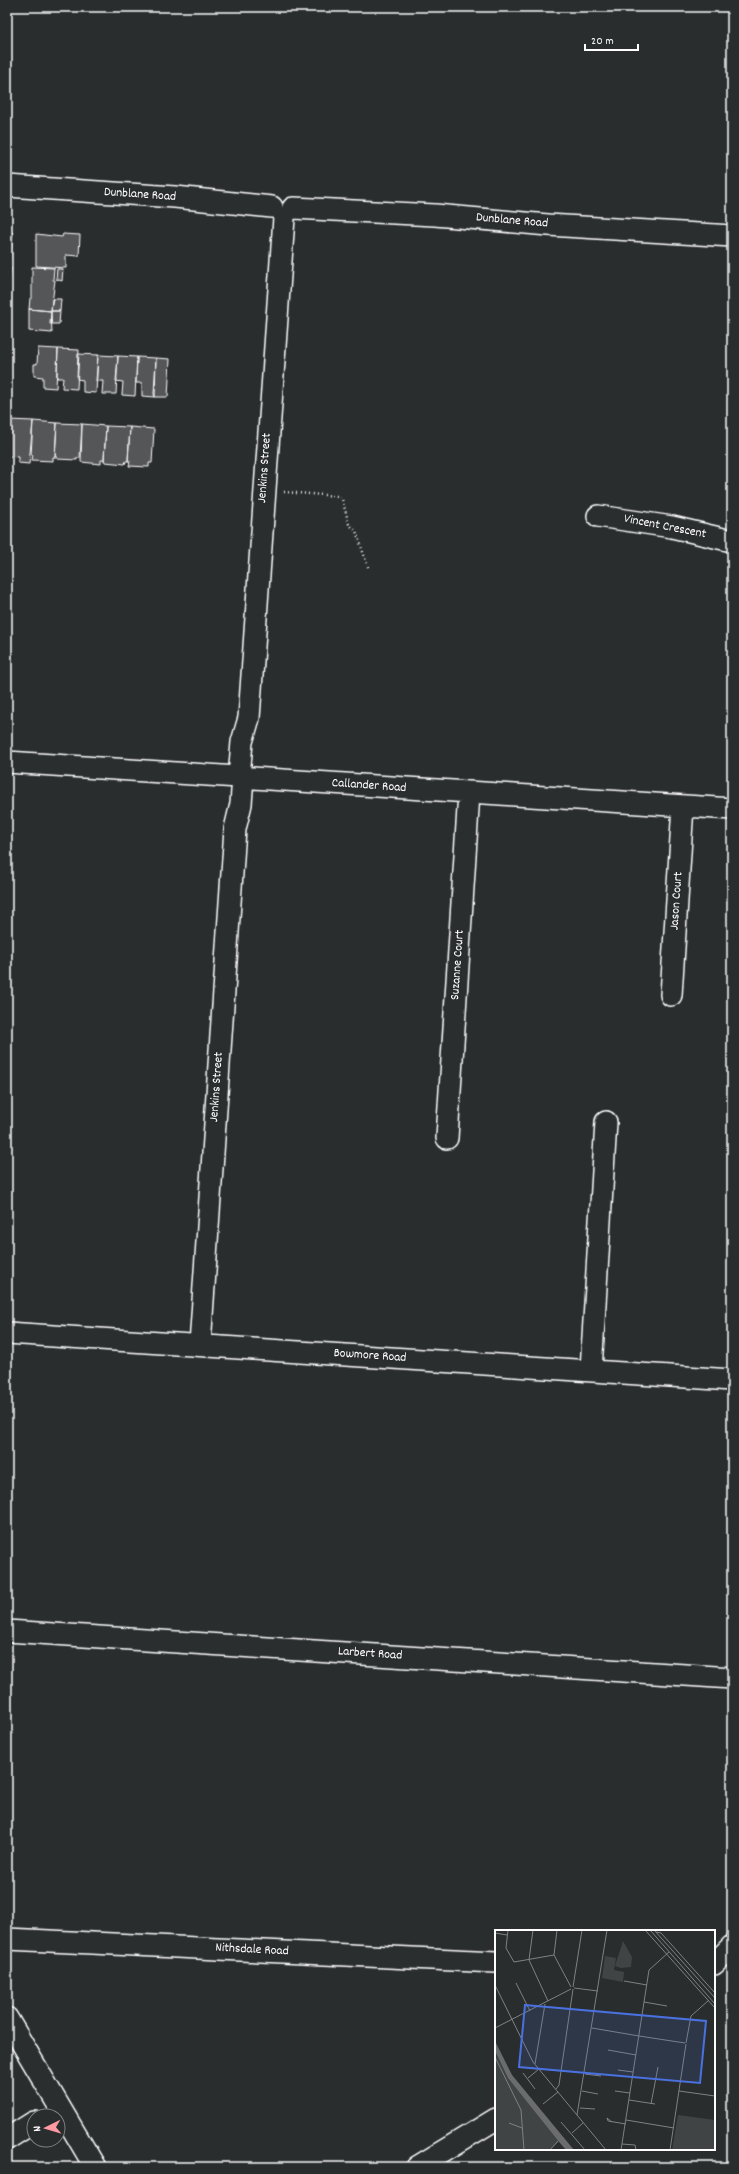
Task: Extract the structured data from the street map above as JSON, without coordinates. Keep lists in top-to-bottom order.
{
  "streets": {
    "street": [
      "Dunblane Road",
      "Jenkins Street",
      "Vincent Crescent",
      "Callander Road",
      "Jason Court",
      "Suzanne Court",
      "Bowmore Road",
      "Larbert Road",
      "Nithsdale Road"
    ]
  },
  "crossings": [
    ["Dunblane Road", "Jenkins Street"],
    ["Jenkins Street", "Callander Road"],
    ["Jenkins Street", "Bowmore Road"],
    ["Callander Road", "Jason Court"],
    ["Callander Road", "Suzanne Court"]
  ],
  "scale_bar": "20 m",
  "north": "left"
}
